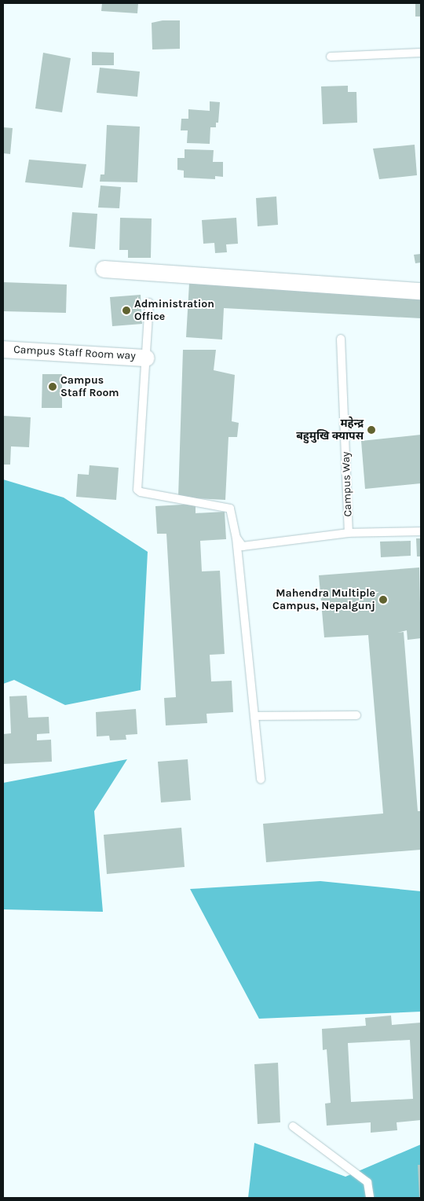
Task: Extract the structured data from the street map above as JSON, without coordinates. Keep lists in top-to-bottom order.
{
  "streets": {
    "street": ["Campus Staff Room way"],
    "lane": ["Campus Way"]
  },
  "places": [
    "Administration Office",
    "Campus Staff Room",
    "महेन्द्र बहुमुखि क्यापस",
    "Mahendra Multiple Campus, Nepalgunj"
  ]
}
